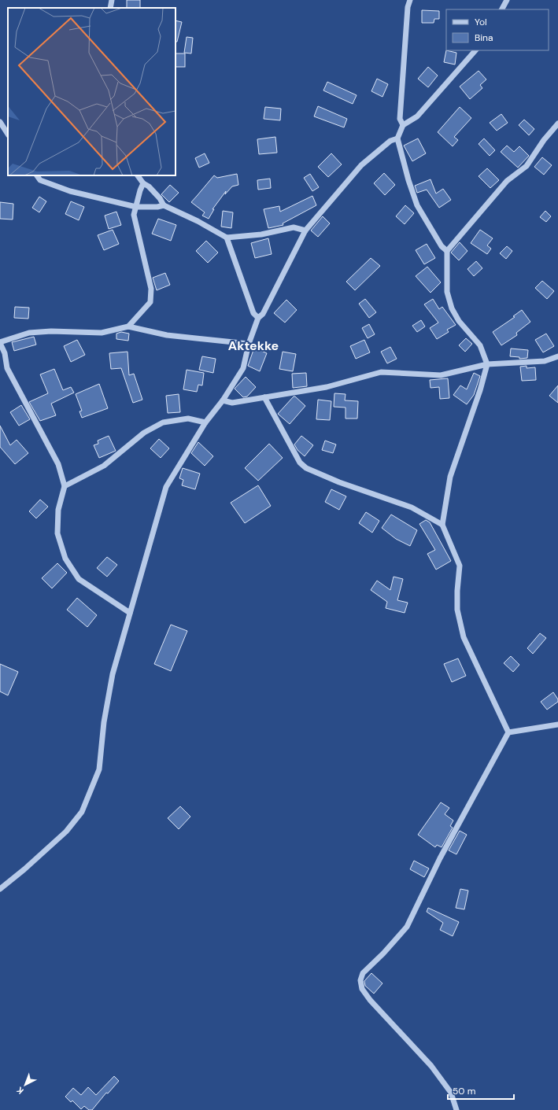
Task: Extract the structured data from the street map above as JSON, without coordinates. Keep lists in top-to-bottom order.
{
  "districts": ["Aktekke"],
  "legend": ["Yol", "Bina"],
  "scale_bar": "50 m",
  "north": "bottom left"
}
